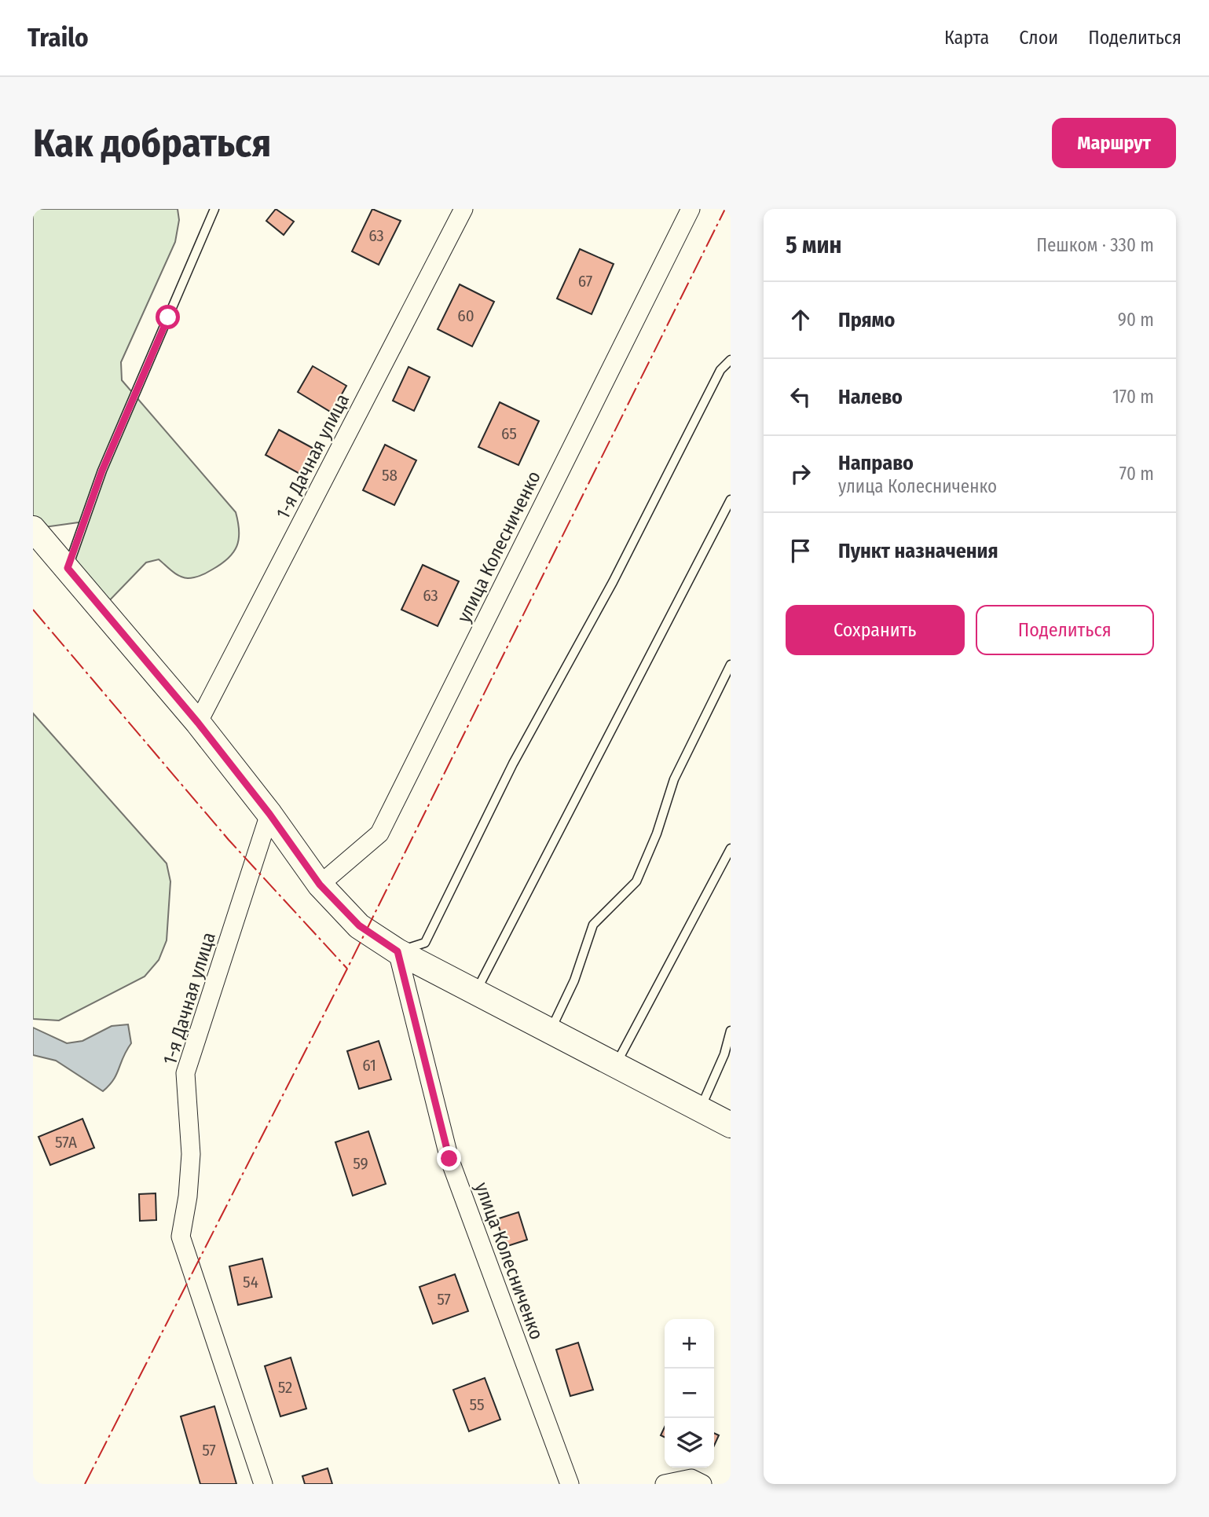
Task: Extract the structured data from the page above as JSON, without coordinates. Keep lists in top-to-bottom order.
{
  "streets": {
    "street": ["1-я Дачная улица", "улица Колесниченко"]
  },
  "house_numbers": [
    "63",
    "67",
    "60",
    "65",
    "58",
    "63",
    "61",
    "57А",
    "59",
    "54",
    "57",
    "52",
    "55",
    "57"
  ],
  "page": {
    "header": "Trailo",
    "nav": ["Карта", "Слои", "Поделиться"],
    "buttons": [
      "Маршрут",
      ["Сохранить", "Поделиться"]
    ],
    "title": "Как добраться",
    "heading": ["5 мин", "Пешком · 330 m"],
    "list": [
      ["Прямо", "90 m"],
      ["Налево", "170 m"],
      ["Направо", "улица Колесниченко", "70 m"],
      "Пункт назначения"
    ],
    "map_buttons": ["+", "−"]
  }
}
